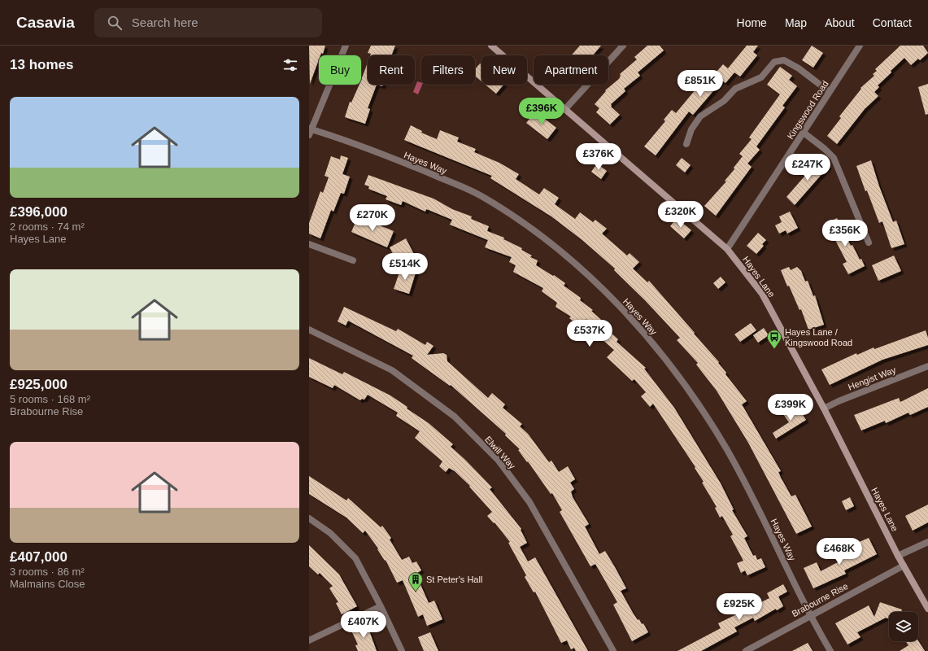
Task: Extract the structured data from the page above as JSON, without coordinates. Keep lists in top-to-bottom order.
{
  "streets": {
    "main road": ["Hayes Lane"],
    "street": [
      "Kingswood Road",
      "Hayes Way",
      "Hengist Way",
      "Elwill Way",
      "Brabourne Rise"
    ]
  },
  "crossings": [
    ["Kingswood Road", "Hayes Lane"],
    ["Hayes Way", "Brabourne Rise"],
    ["Hayes Lane", "Hengist Way"],
    ["Hayes Lane", "Brabourne Rise"]
  ],
  "places": {
    "bus stop": ["Hayes Lane / Kingswood Road"],
    "building": ["St Peter's Hall"]
  },
  "page": {
    "header": "Casavia",
    "search": "Search here",
    "nav": [
      "Home",
      "Map",
      "About",
      "Contact"
    ],
    "heading": "13 homes",
    "chip": [
      "Buy",
      "Rent",
      "Filters",
      "New",
      "Apartment"
    ],
    "price": [
      "£851K",
      "£396K",
      "£376K",
      "£247K",
      "£320K",
      "£270K",
      "£356K",
      "£514K",
      "£537K",
      "£399K",
      "£468K",
      "£925K",
      "£407K"
    ],
    "list": [
      {
        "name": "£396,000",
        "note": "2 rooms · 74 m² · Hayes Lane"
      },
      {
        "name": "£925,000",
        "note": "5 rooms · 168 m² · Brabourne Rise"
      },
      {
        "name": "£407,000",
        "note": "3 rooms · 86 m² · Malmains Close"
      }
    ]
  }
}
